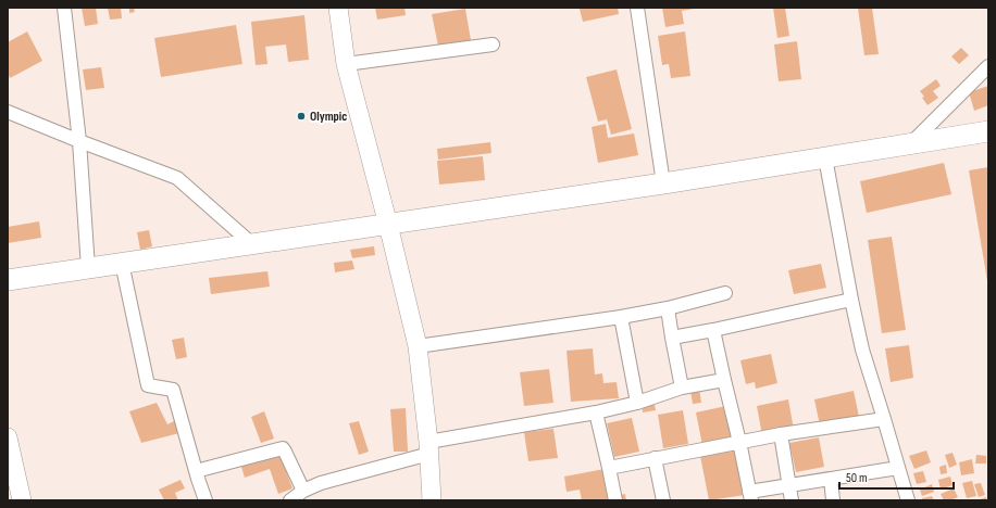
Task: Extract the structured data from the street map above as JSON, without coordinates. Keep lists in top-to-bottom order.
{
  "places": ["Olympic"],
  "scale_bar": "50 m"
}
